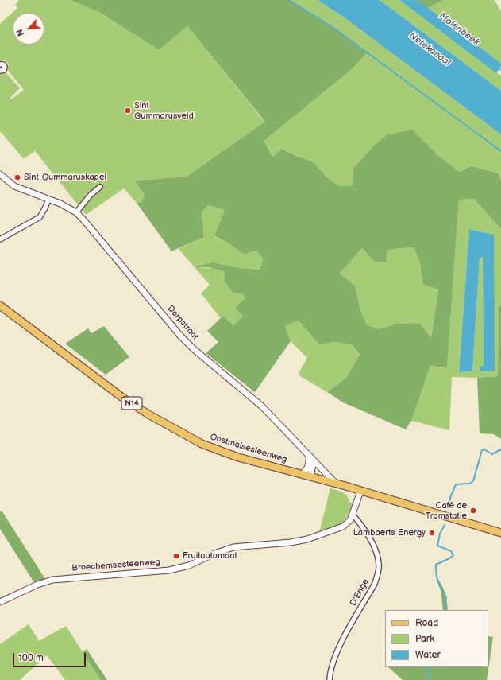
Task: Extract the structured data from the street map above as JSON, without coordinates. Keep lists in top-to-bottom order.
{
  "streets": {
    "main road": ["N14", "Oostmalsesteenweg"],
    "street": ["Dorpstraat", "Broechemsesteenweg", "D'Enge"]
  },
  "crossings": [
    ["Dorpstraat", "Oostmalsesteenweg"],
    ["N14", "Oostmalsesteenweg"],
    ["N14", "Broechemsesteenweg"],
    ["Oostmalsesteenweg", "Broechemsesteenweg"],
    ["Broechemsesteenweg", "D'Enge"]
  ],
  "water": ["Molenbeek", "Netekanaal"],
  "places": [
    "Sint Gummarusveld",
    "Sint-Gummaruskapel",
    "Café de Tramstatie",
    "Lambaerts Energy",
    "Fruitautomaat"
  ],
  "legend": ["Road", "Park", "Water"],
  "scale_bar": "100 m",
  "north": "bottom left"
}
